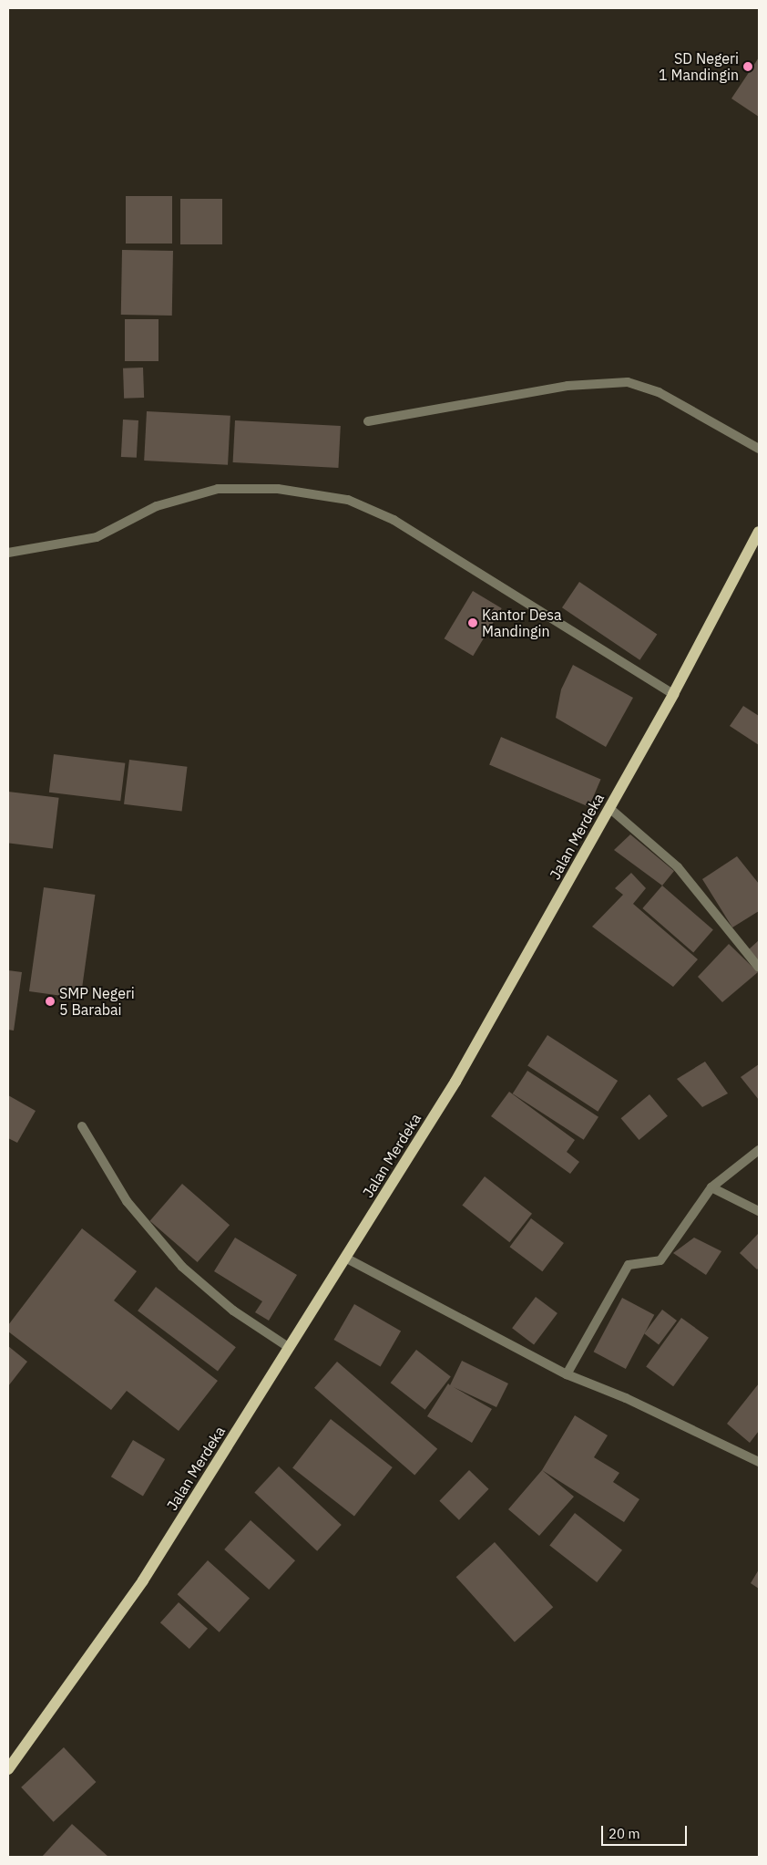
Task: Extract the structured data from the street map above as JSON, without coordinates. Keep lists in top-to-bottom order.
{
  "streets": {
    "main road": ["Jalan Merdeka"]
  },
  "places": ["SD Negeri 1 Mandingin", "Kantor Desa Mandingin", "SMP Negeri 5 Barabai"],
  "scale_bar": "20 m"
}
